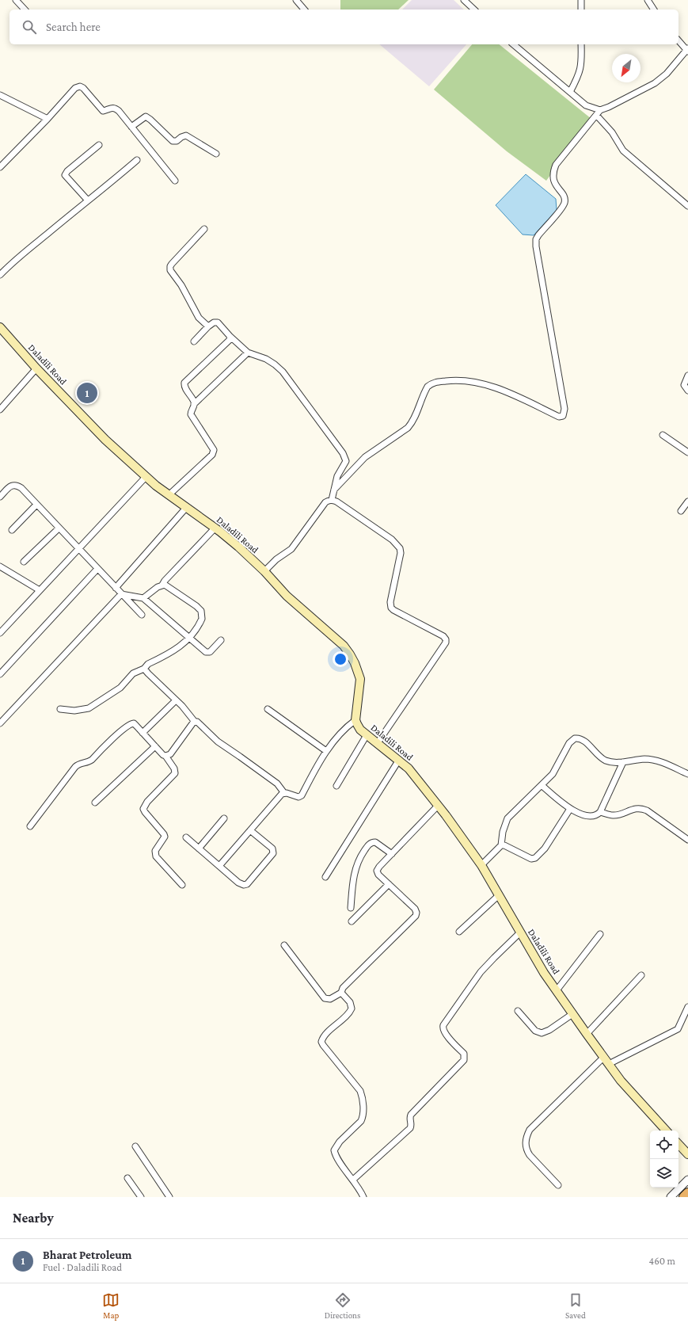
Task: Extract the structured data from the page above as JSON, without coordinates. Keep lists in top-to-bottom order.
{
  "streets": {
    "main road": ["Daladili Road"]
  },
  "north": "bottom left",
  "page": {
    "search": "Search here",
    "pins": "1",
    "heading": "Nearby",
    "list": [
      {
        "mark": "1",
        "name": "Bharat Petroleum",
        "note": "Fuel · Daladili Road",
        "value": "460 m"
      }
    ],
    "nav": ["Map", "Directions", "Saved"]
  }
}
